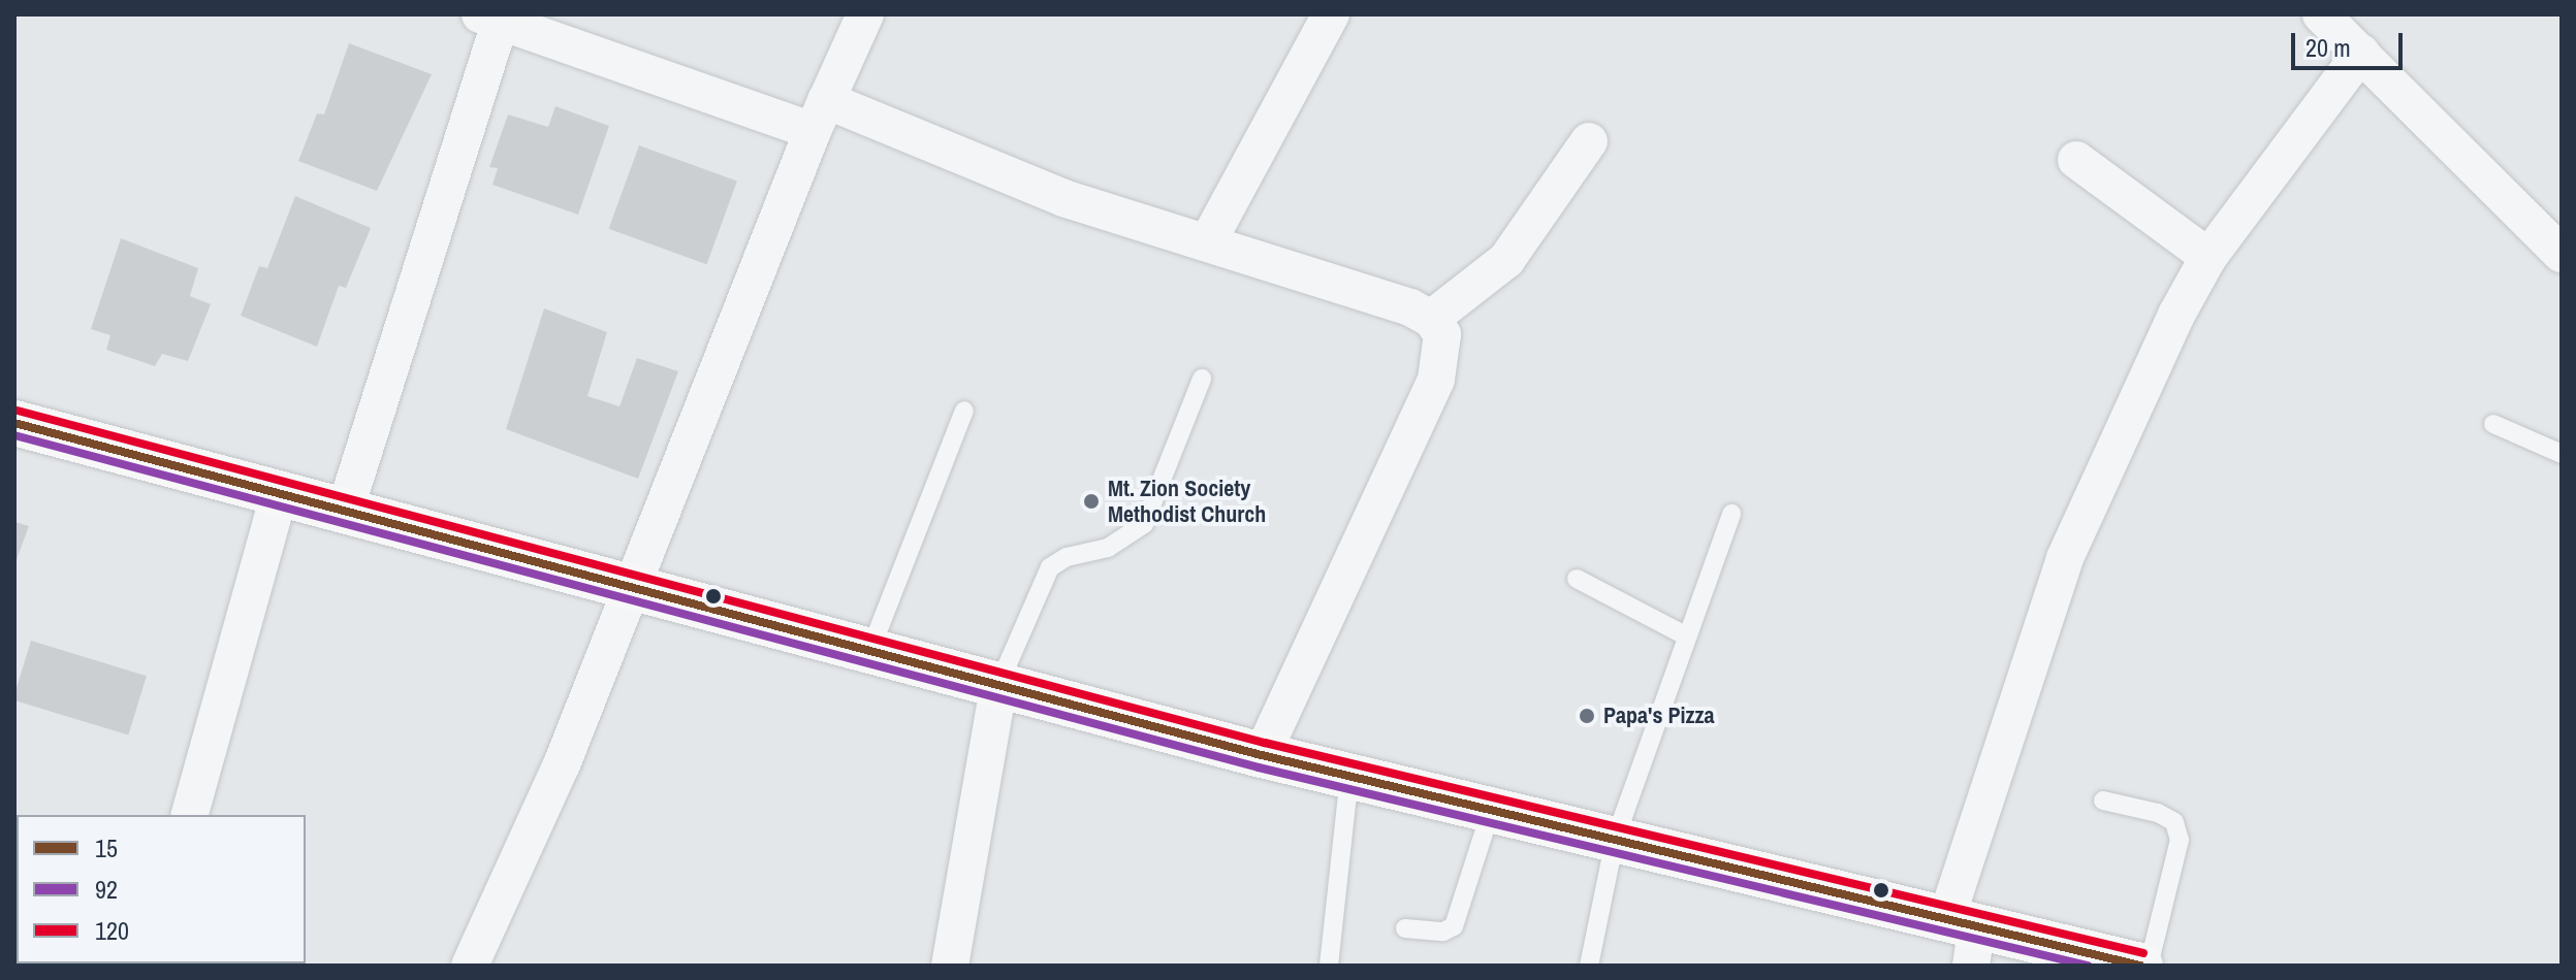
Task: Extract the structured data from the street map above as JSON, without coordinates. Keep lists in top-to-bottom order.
{
  "places": ["Mt. Zion Society Methodist Church", "Papa's Pizza"],
  "lines": ["transit line 120", "transit line 15", "transit line 92"],
  "legend": ["15", "92", "120"],
  "scale_bar": "20 m"
}
